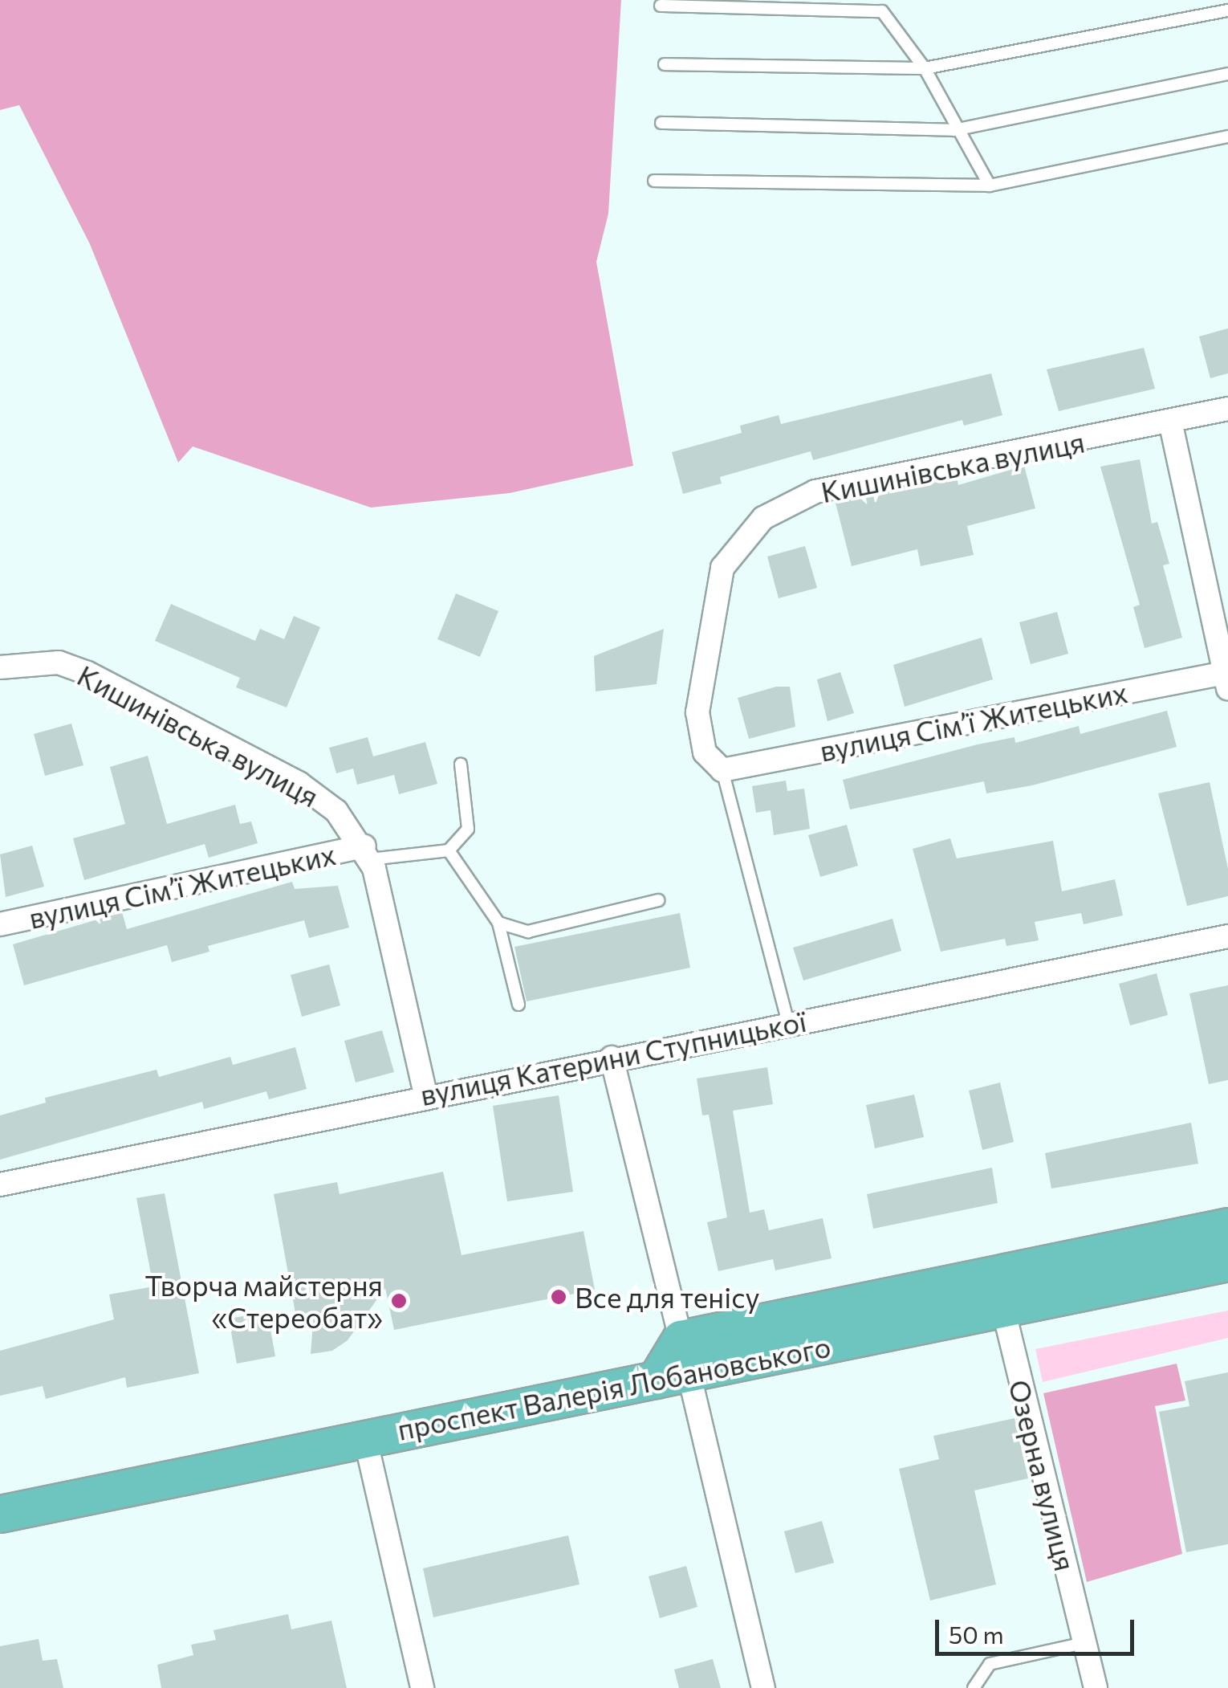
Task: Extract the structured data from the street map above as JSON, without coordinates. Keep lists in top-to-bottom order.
{
  "streets": {
    "main road": ["проспект Валерія Лобановського"],
    "street": [
      "Кишинівська вулиця",
      "вулиця Сімʼї Житецьких",
      "вулиця Катерини Ступницької",
      "Озерна вулиця"
    ]
  },
  "crossings": [
    ["Кишинівська вулиця", "вулиця Сімʼї Житецьких"],
    ["Кишинівська вулиця", "вулиця Катерини Ступницької"],
    ["проспект Валерія Лобановського", "Озерна вулиця"]
  ],
  "places": ["Все для тенісу", "Творча майстерня «Стереобат»"],
  "scale_bar": "50 m"
}
